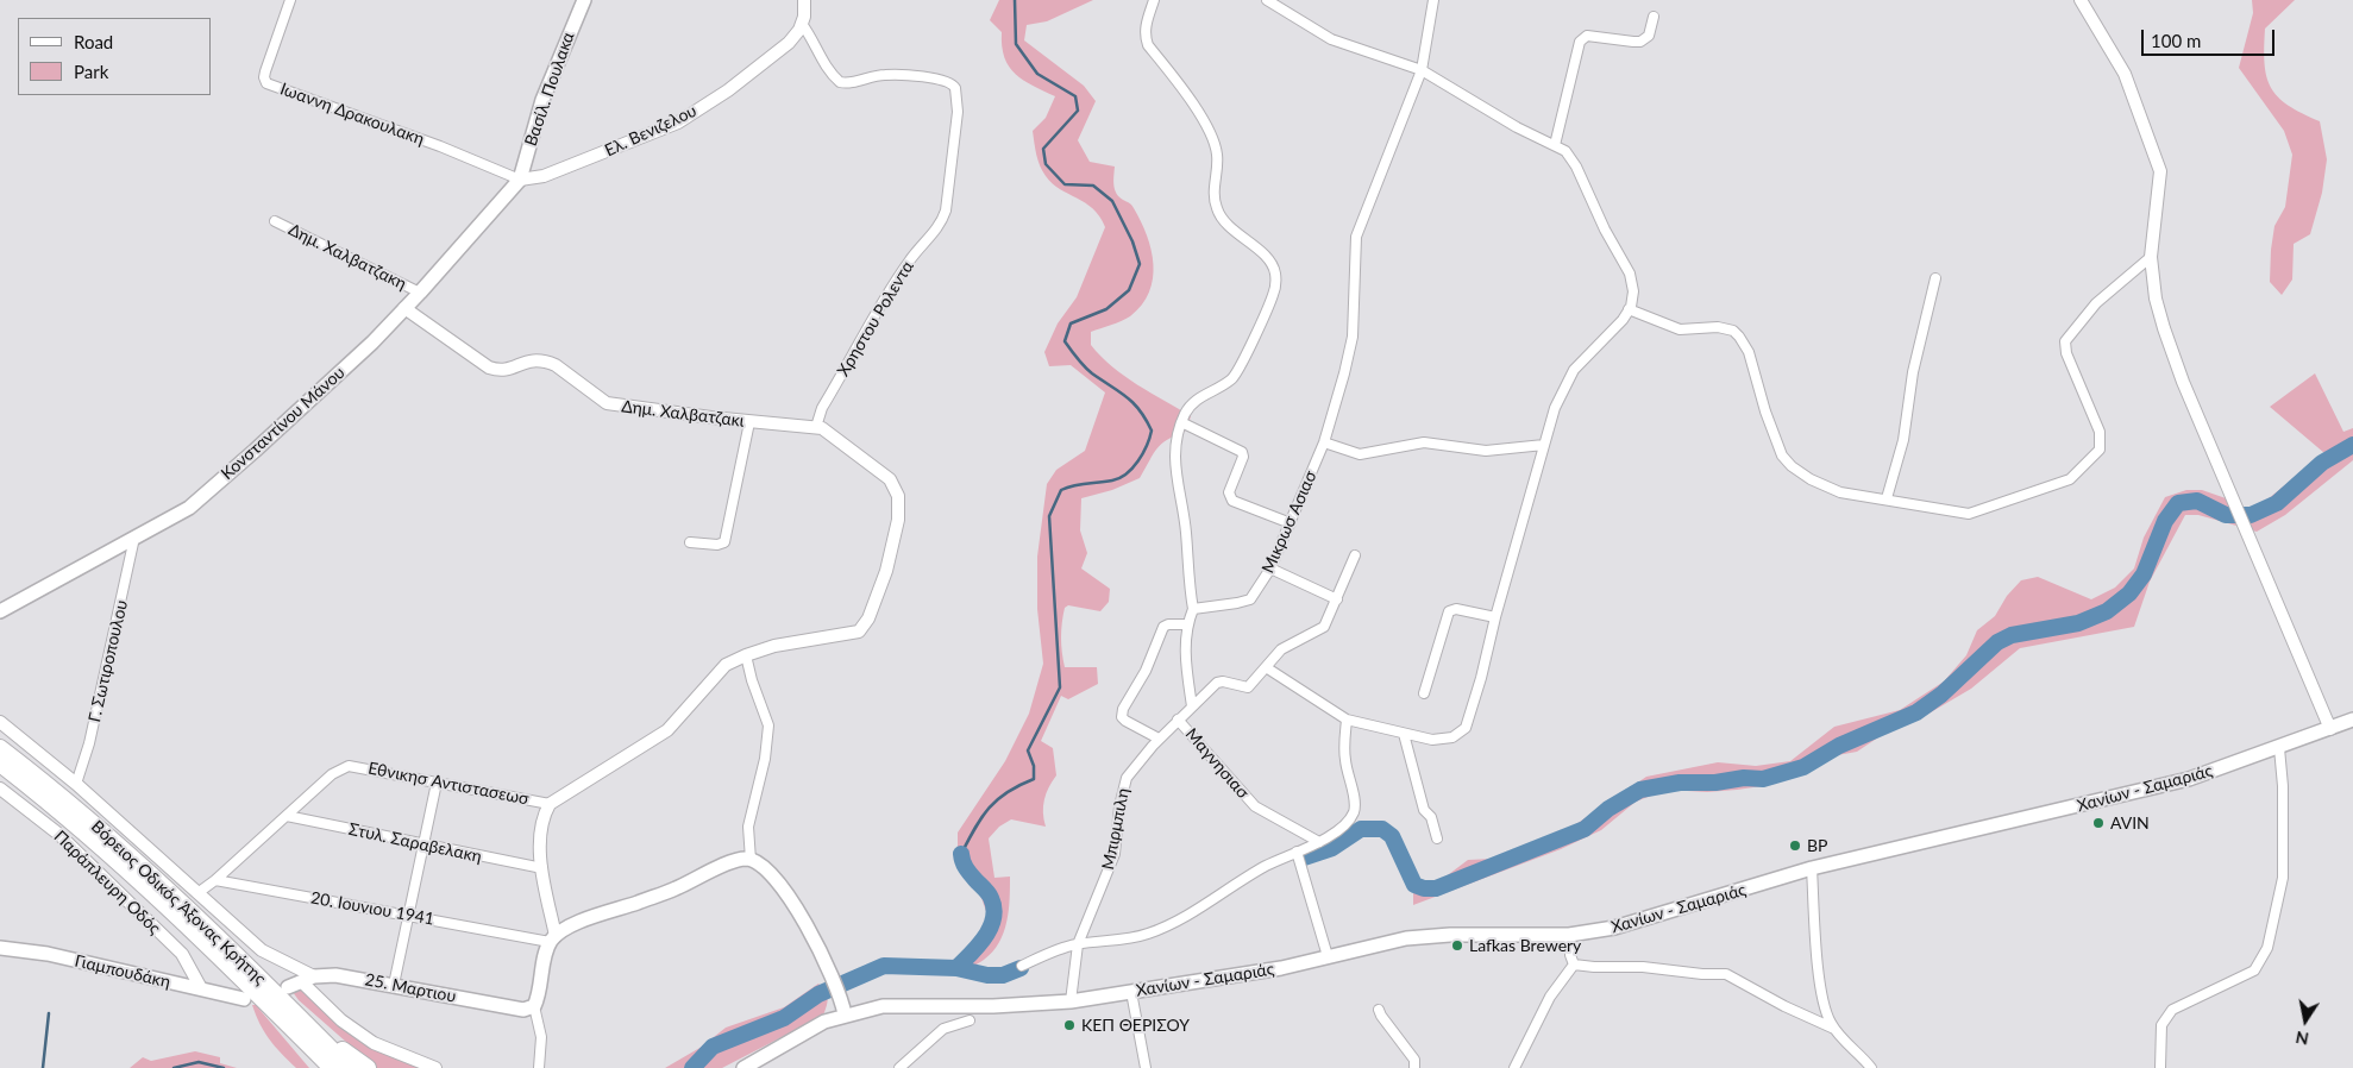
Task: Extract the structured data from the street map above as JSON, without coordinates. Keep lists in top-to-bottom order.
{
  "streets": {
    "highway": ["Βόρειος Οδικός Άξονας Κρήτης"],
    "main road": [
      "Βασίλ. Πουλακα",
      "Κονσταντίνου Μάνου",
      "Χανίων - Σαμαριάς",
      "Γιαμπουδάκη",
      "25. Μαρτιου"
    ],
    "street": [
      "Ιωαννη Δρακουλακη",
      "Ελ. Βενιζελου",
      "Δημ. Χαλβατζακη",
      "Χρηστου Ρολεντα",
      "Δημ. Χαλβατζακι",
      "Μικρωσ Ασιασ",
      "Γ. Σωτιροπουλου",
      "Μαγνησιασ",
      "Εθνικησ Αντιστασεωσ",
      "Μπιρμπιλη",
      "Στυλ. Σαραβελακη",
      "Παράπλευρη Οδός",
      "20. Ιουνιου 1941"
    ]
  },
  "crossings": [
    ["Βασίλ. Πουλακα", "Ιωαννη Δρακουλακη"],
    ["Βασίλ. Πουλακα", "Ελ. Βενιζελου"],
    ["Βασίλ. Πουλακα", "Κονσταντίνου Μάνου"],
    ["Ιωαννη Δρακουλακη", "Ελ. Βενιζελου"],
    ["Ιωαννη Δρακουλακη", "Κονσταντίνου Μάνου"],
    ["Ελ. Βενιζελου", "Χρηστου Ρολεντα"],
    ["Ελ. Βενιζελου", "Κονσταντίνου Μάνου"],
    ["Δημ. Χαλβατζακη", "Κονσταντίνου Μάνου"],
    ["Χρηστου Ρολεντα", "Δημ. Χαλβατζακι"],
    ["Δημ. Χαλβατζακι", "Κονσταντίνου Μάνου"],
    ["Κονσταντίνου Μάνου", "Γ. Σωτιροπουλου"],
    ["Μαγνησιασ", "Μπιρμπιλη"],
    ["Εθνικησ Αντιστασεωσ", "Στυλ. Σαραβελακη"],
    ["Χανίων - Σαμαριάς", "Μπιρμπιλη"],
    ["Παράπλευρη Οδός", "Γιαμπουδάκη"]
  ],
  "places": [
    "AVIN",
    "BP",
    "Lafkas Brewery",
    "ΚΕΠ ΘΕΡΙΣΟΥ"
  ],
  "legend": ["Road", "Park"],
  "scale_bar": "100 m",
  "north": "bottom"
}
